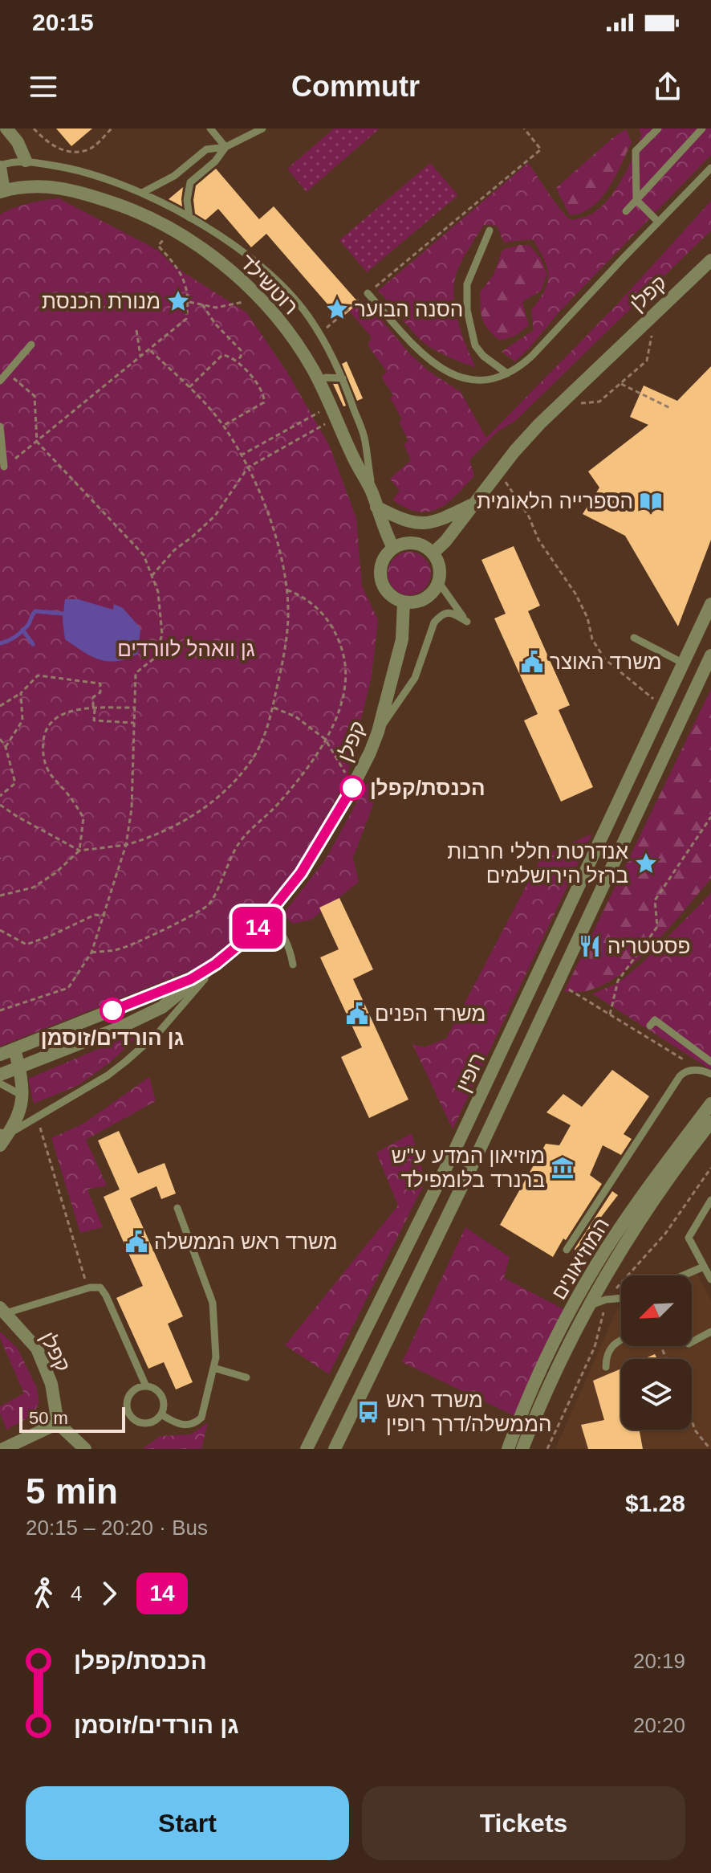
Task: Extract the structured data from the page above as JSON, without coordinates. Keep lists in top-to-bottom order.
{
  "streets": {
    "street": [
      "רוטשילד",
      "קפלן",
      "רופין",
      "המוזיאונים"
    ]
  },
  "crossings": [
    ["רוטשילד", "קפלן"]
  ],
  "parks": ["גן וואהל לוורדים"],
  "places": {
    "place": ["מנורת הכנסת", "הסנה הבוער", "אנדרטת חללי חרבות ברזל הירושלמים"],
    "library": ["הספרייה הלאומית"],
    "public building": ["משרד האוצר", "משרד הפנים", "משרד ראש הממשלה"],
    "other": ["הכנסת/קפלן", "גן הורדים/זוסמן"],
    "restaurant": ["פסטטריה"],
    "museum": ["מוזיאון המדע ע\"ש ברנרד בלומפילד"],
    "bus stop": ["משרד ראש הממשלה/דרך רופין"]
  },
  "lines": ["bus line 14"],
  "scale_bar": "50 m",
  "north": "bottom left",
  "page": {
    "status": "20:15",
    "header": "Commutr",
    "on_map": "14",
    "scale": "50 m",
    "heading": ["5 min", "20:15 – 20:20 · Bus", "$1.28"],
    "legs": ["4", "14"],
    "list": [
      {
        "name": "הכנסת/קפלן",
        "value": "20:19"
      },
      {
        "name": "גן הורדים/זוסמן",
        "value": "20:20"
      }
    ],
    "buttons": ["Start", "Tickets"]
  }
}
